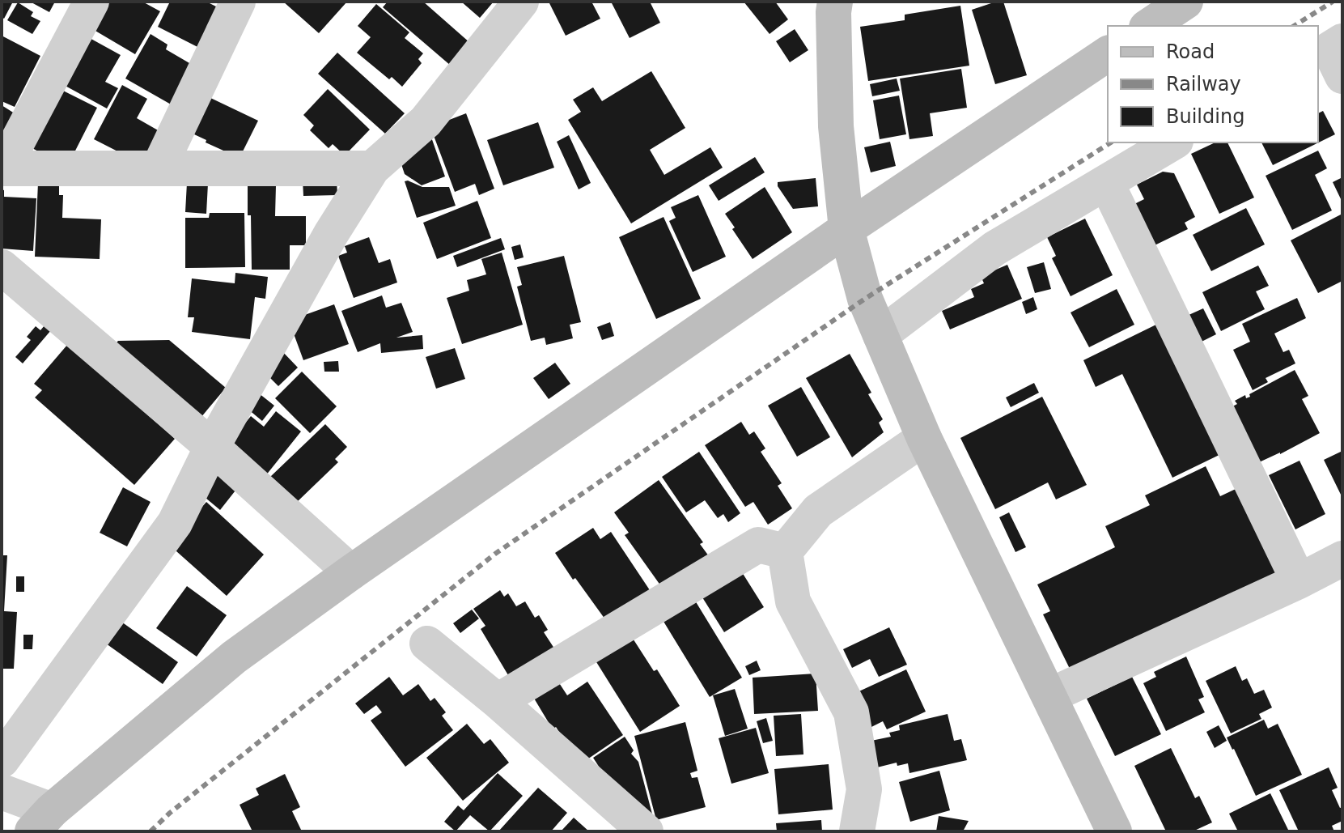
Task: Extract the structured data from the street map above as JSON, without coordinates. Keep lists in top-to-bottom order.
{
  "legend": ["Road", "Railway", "Building"]
}
